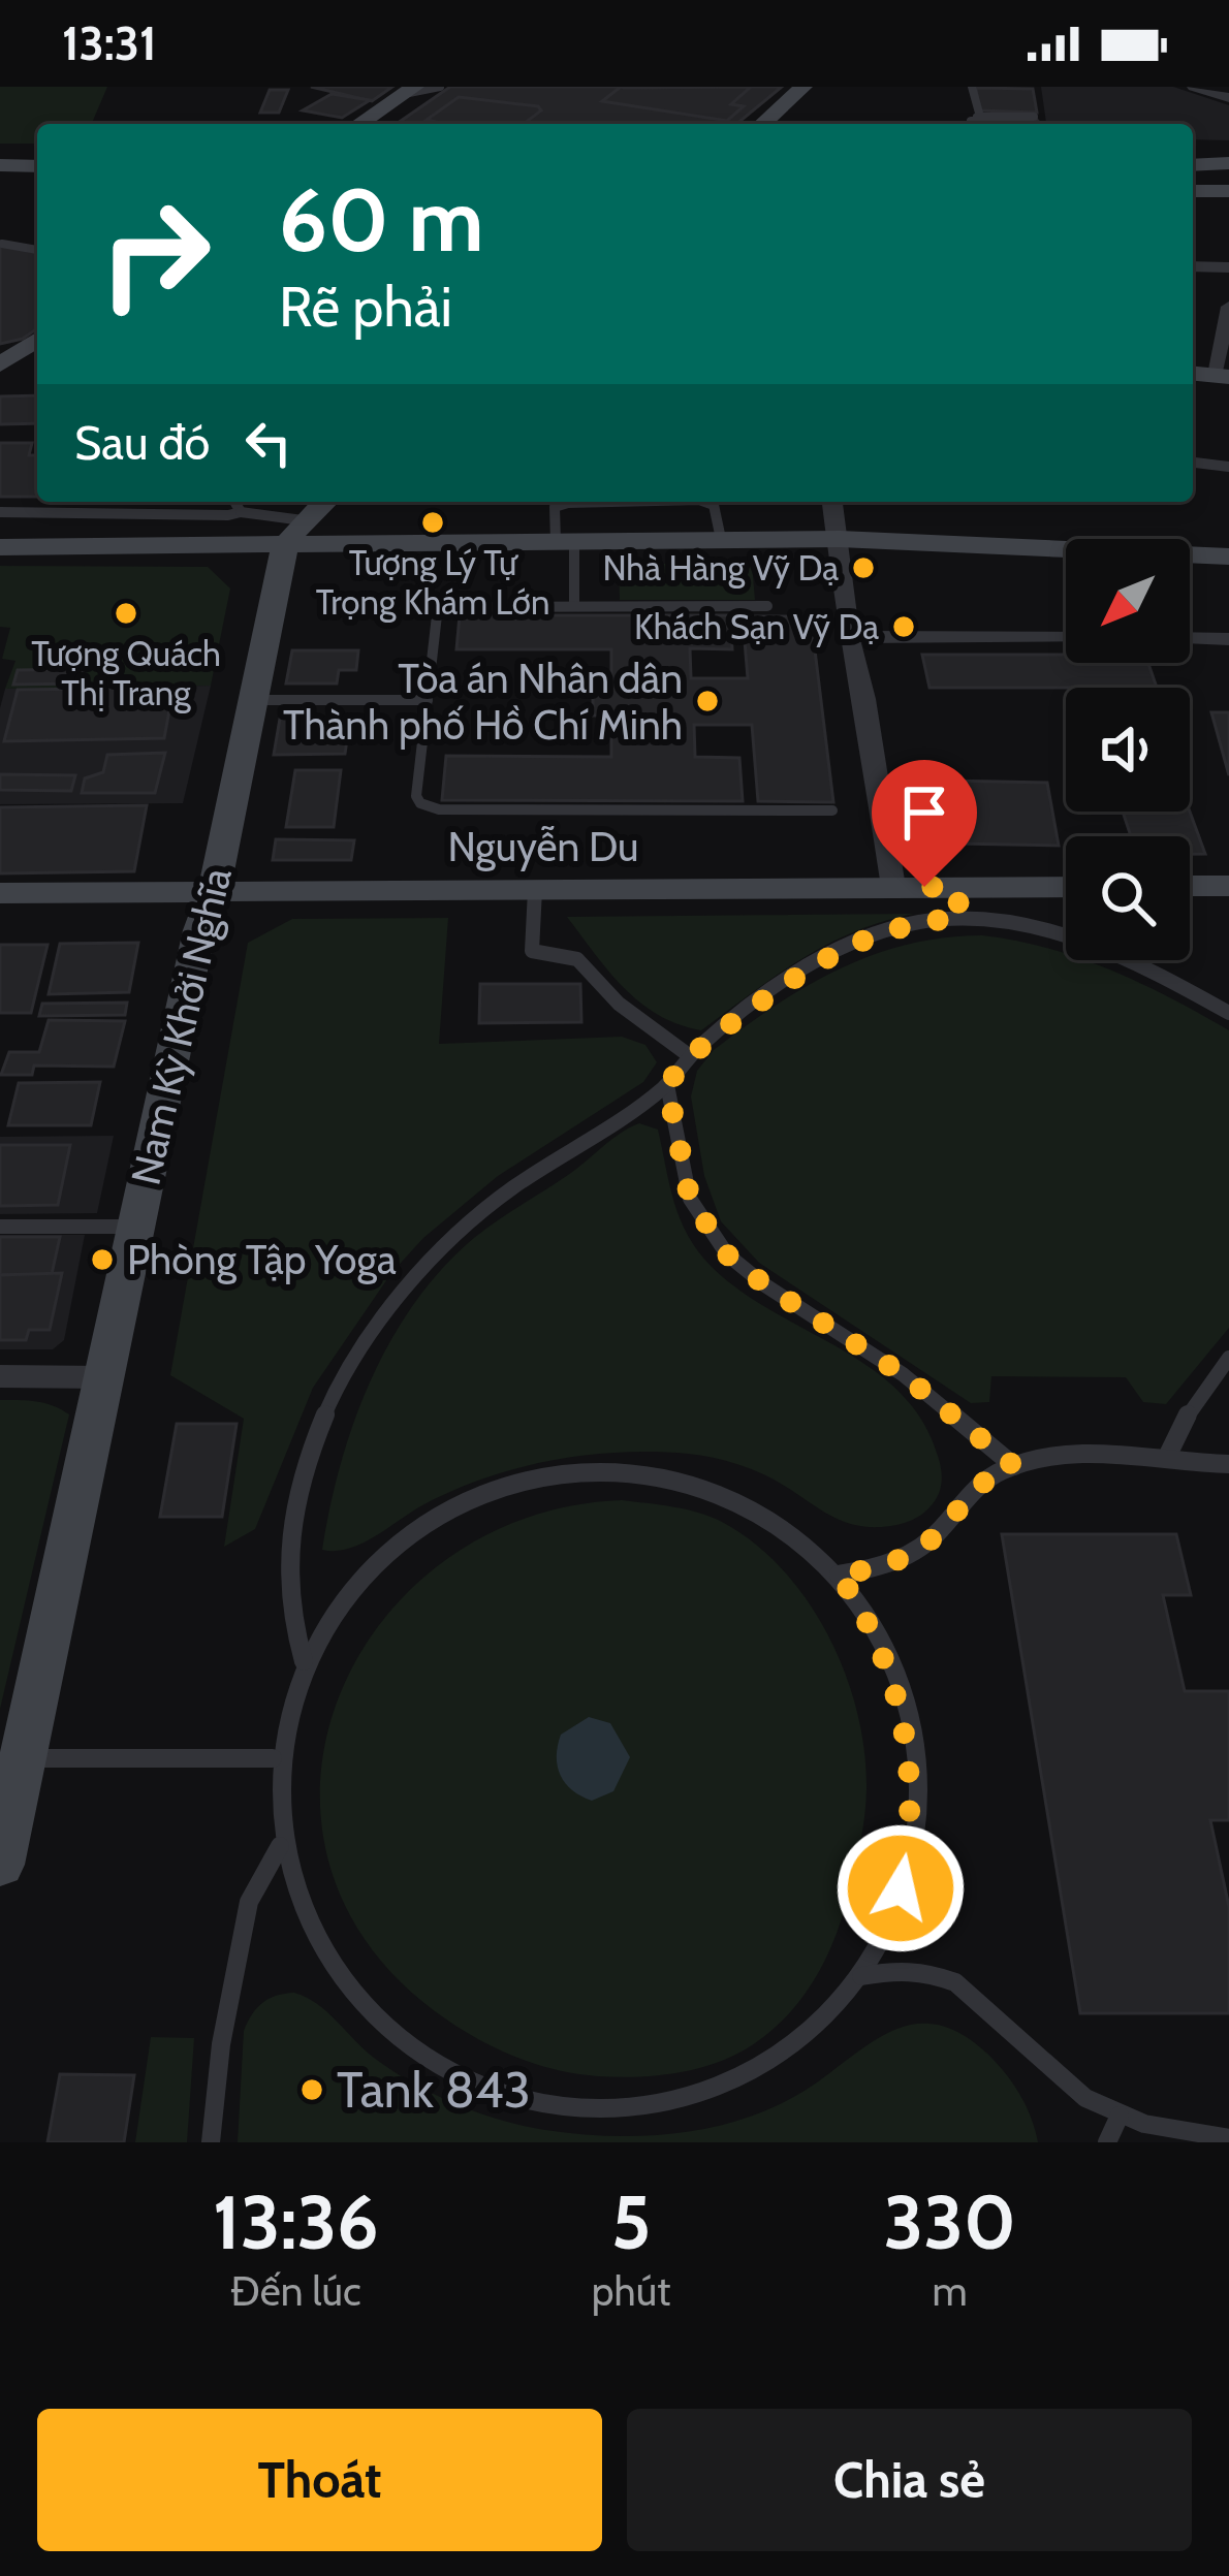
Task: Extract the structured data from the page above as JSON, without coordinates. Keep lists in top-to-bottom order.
{
  "streets": {
    "street": ["Nguyễn Du", "Nam Kỳ Khởi Nghĩa"]
  },
  "crossings": [
    ["Nguyễn Du", "Nam Kỳ Khởi Nghĩa"]
  ],
  "places": [
    "Tượng Lý Tự Trọng Khám Lớn",
    "Nhà Hàng Vỹ Dạ",
    "Tượng Quách Thị Trang",
    "Khách Sạn Vỹ Dạ",
    "Tòa án Nhân dân Thành phố Hồ Chí Minh",
    "Phòng Tập Yoga",
    "Tank 843"
  ],
  "north": "bottom left",
  "page": {
    "status": "13:31",
    "turn": ["60 m", "Rẽ phải"],
    "then": "Sau đó",
    "eta": [
      "13:36",
      "Đến lúc",
      "5",
      "phút",
      "330",
      "m"
    ],
    "buttons": ["Thoát", "Chia sẻ"]
  }
}
